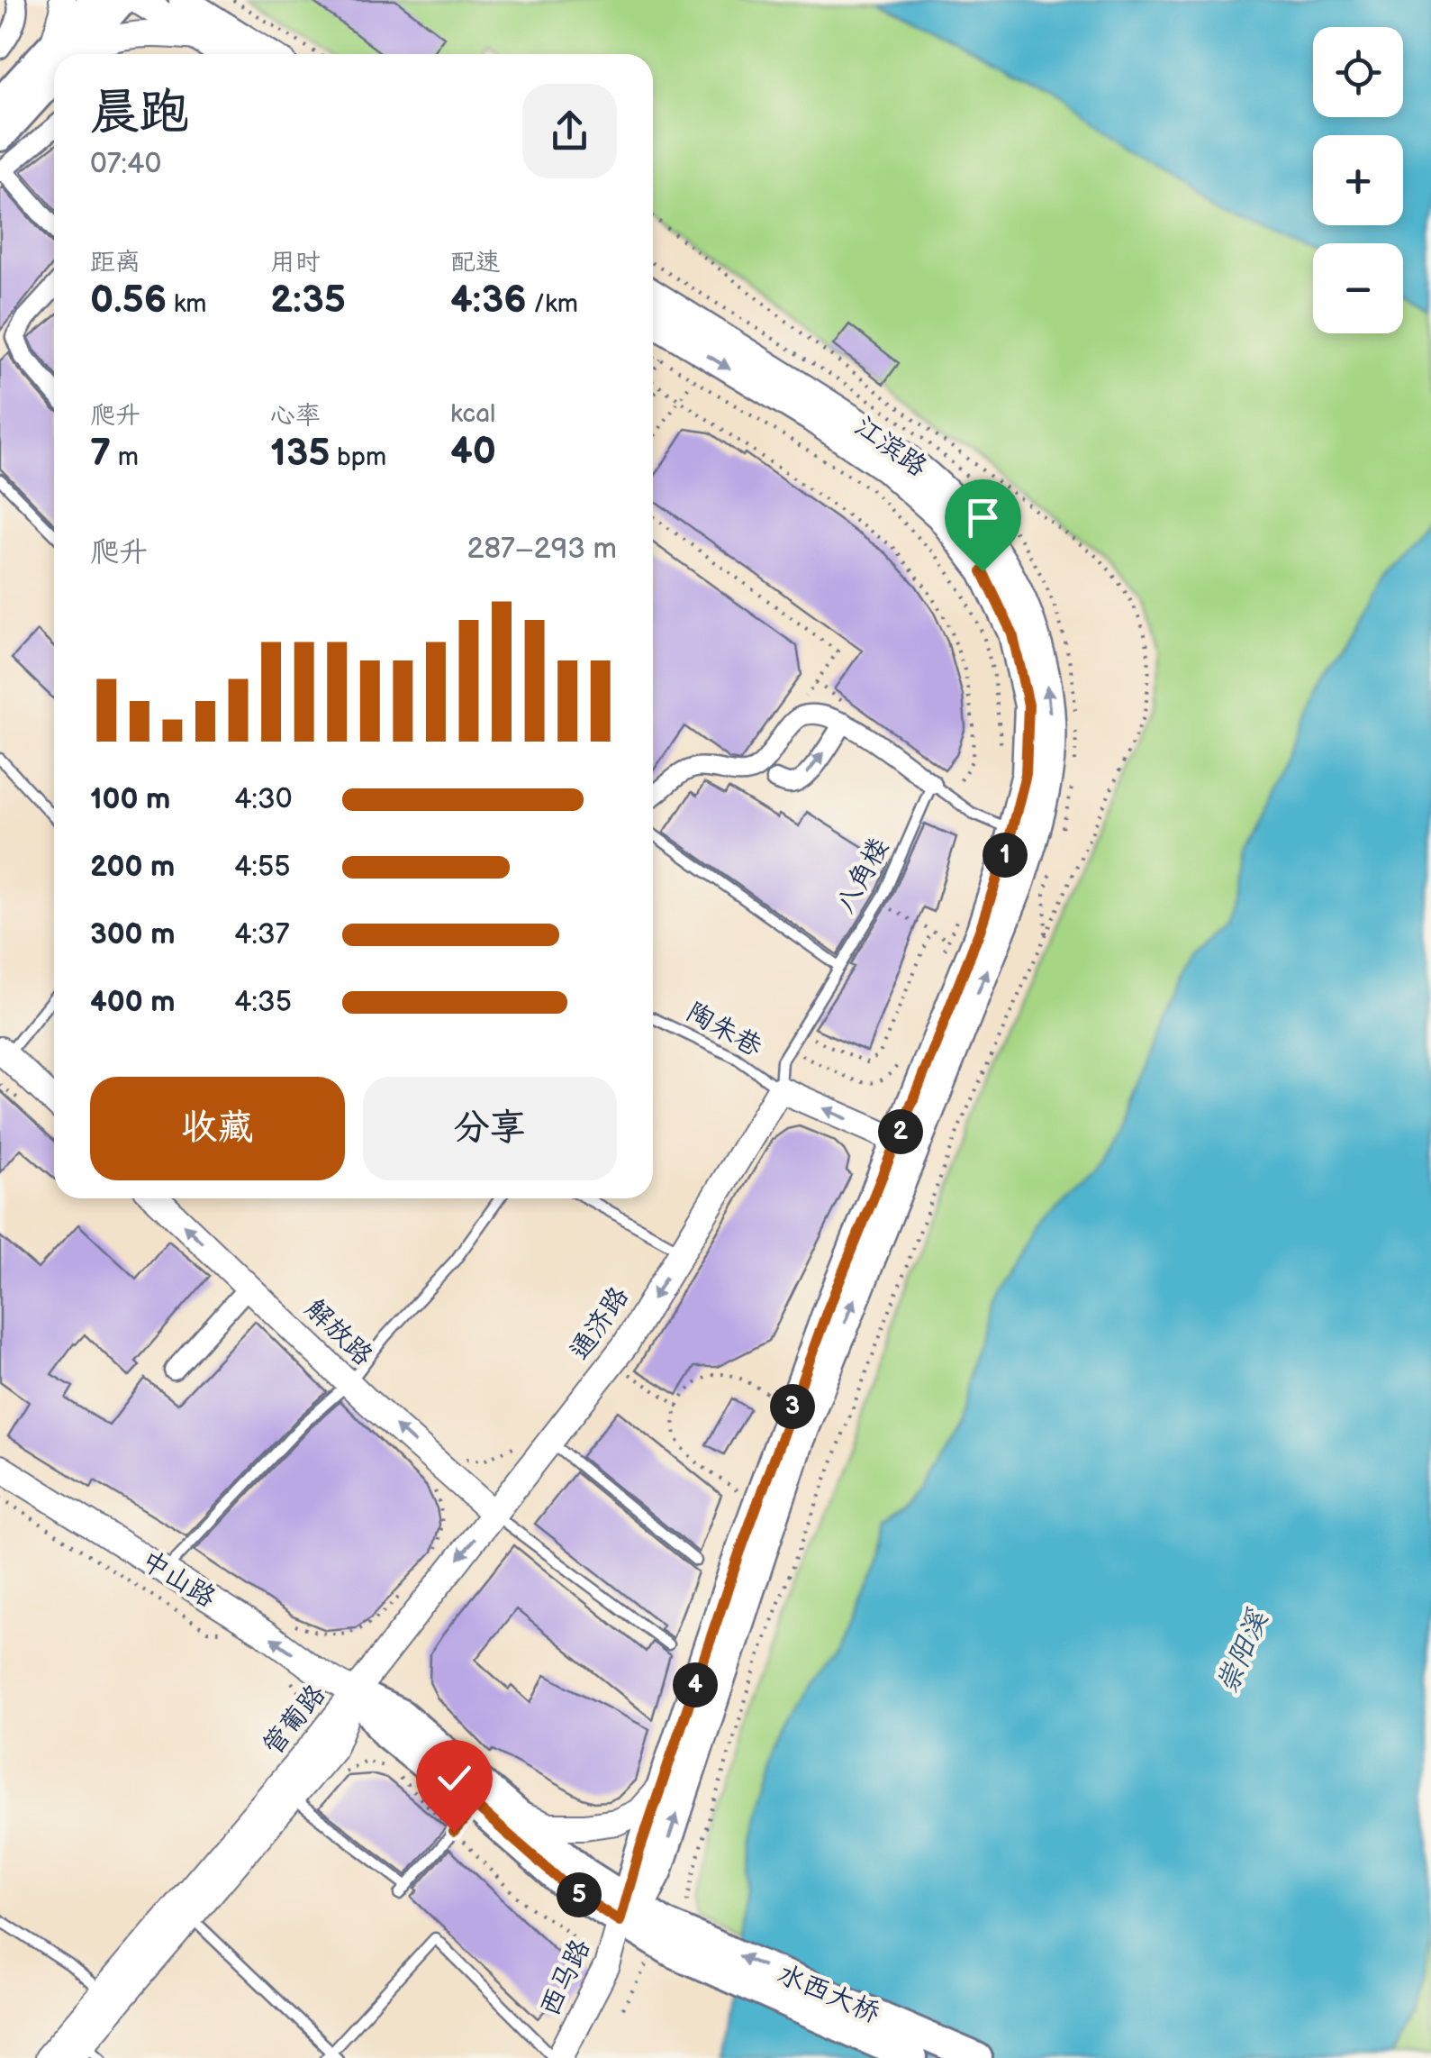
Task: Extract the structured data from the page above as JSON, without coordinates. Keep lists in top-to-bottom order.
{
  "streets": {
    "main road": ["江滨路", "中山路", "水西大桥"],
    "street": [
      "通济路",
      "解放路",
      "管葡路",
      "西马路"
    ],
    "lane": ["八角楼", "陶朱巷"]
  },
  "crossings": [
    ["江滨路", "中山路"],
    ["江滨路", "西马路"],
    ["八角楼", "陶朱巷"],
    ["八角楼", "通济路"],
    ["陶朱巷", "通济路"],
    ["通济路", "解放路"],
    ["通济路", "中山路"],
    ["通济路", "管葡路"],
    ["中山路", "管葡路"],
    ["中山路", "西马路"],
    ["中山路", "水西大桥"]
  ],
  "one_way": ["通济路", "解放路"],
  "water": ["崇阳溪"],
  "page": {
    "map_buttons": ["+", "−"],
    "heading": ["晨跑", "07:40"],
    "stats": [
      ["距离", "0.56 km"],
      ["用时", "2:35"],
      ["配速", "4:36 /km"],
      ["爬升", "7 m"],
      ["心率", "135 bpm"],
      ["kcal", "40"]
    ],
    "chart": ["爬升", "287–293 m"],
    "list": [
      {
        "name": "100 m",
        "note": "4:30"
      },
      {
        "name": "200 m",
        "note": "4:55"
      },
      {
        "name": "300 m",
        "note": "4:37"
      },
      {
        "name": "400 m",
        "note": "4:35"
      }
    ],
    "pins": [
      "1",
      "2",
      "3",
      "4",
      "5"
    ],
    "buttons": ["收藏", "分享"]
  }
}
